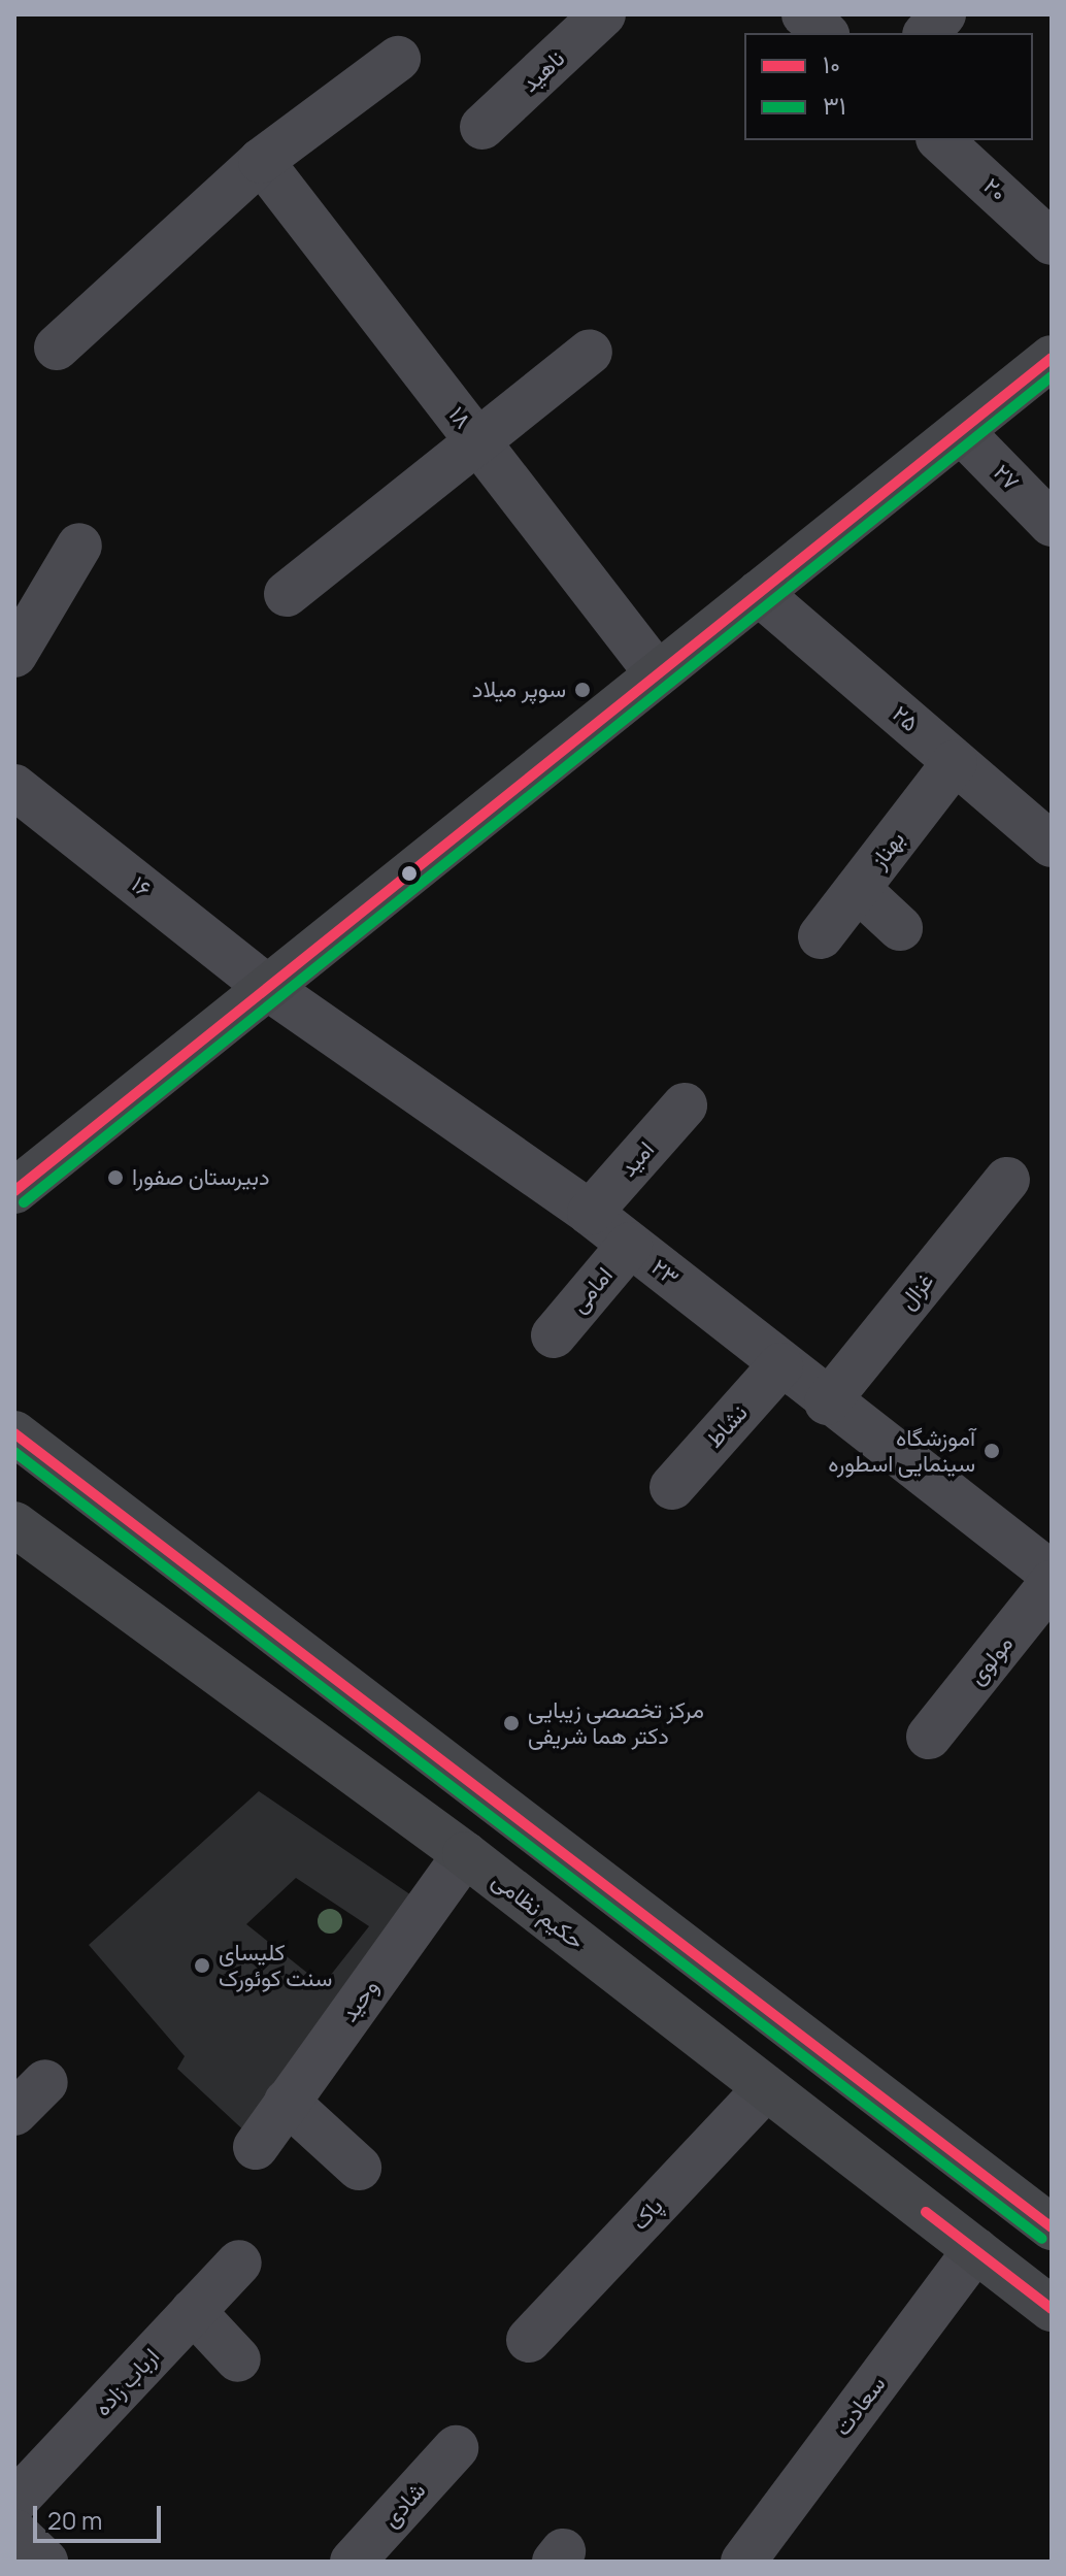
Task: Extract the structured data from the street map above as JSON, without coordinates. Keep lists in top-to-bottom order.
{
  "streets": {
    "main road": ["حکیم نظامی"],
    "street": [
      "ناهید",
      "۲۰",
      "۱۸",
      "۲۷",
      "۲۵",
      "بهناز",
      "۱۶",
      "امید",
      "۲۳",
      "امامی",
      "غزال",
      "نشاط",
      "مولوی",
      "وحید",
      "پاک",
      "ارباب زاده",
      "سعادت",
      "شادی"
    ]
  },
  "crossings": [
    ["۲۵", "بهناز"],
    ["۱۶", "۲۳"],
    ["امید", "۲۳"],
    ["۲۳", "امامی"],
    ["۲۳", "غزال"],
    ["۲۳", "نشاط"],
    ["حکیم نظامی", "وحید"],
    ["حکیم نظامی", "پاک"],
    ["حکیم نظامی", "سعادت"]
  ],
  "places": [
    "سوپر میلاد",
    "دبیرستان صفورا",
    "آموزشگاه سینمایی اسطوره",
    "مرکز تخصصی زیبایی دکتر هما شریفی",
    "کلیسای سنت کوئورک"
  ],
  "lines": ["transit line ۱۰", "transit line ۳۱"],
  "legend": ["۱۰", "۳۱"],
  "scale_bar": "20 m"
}
